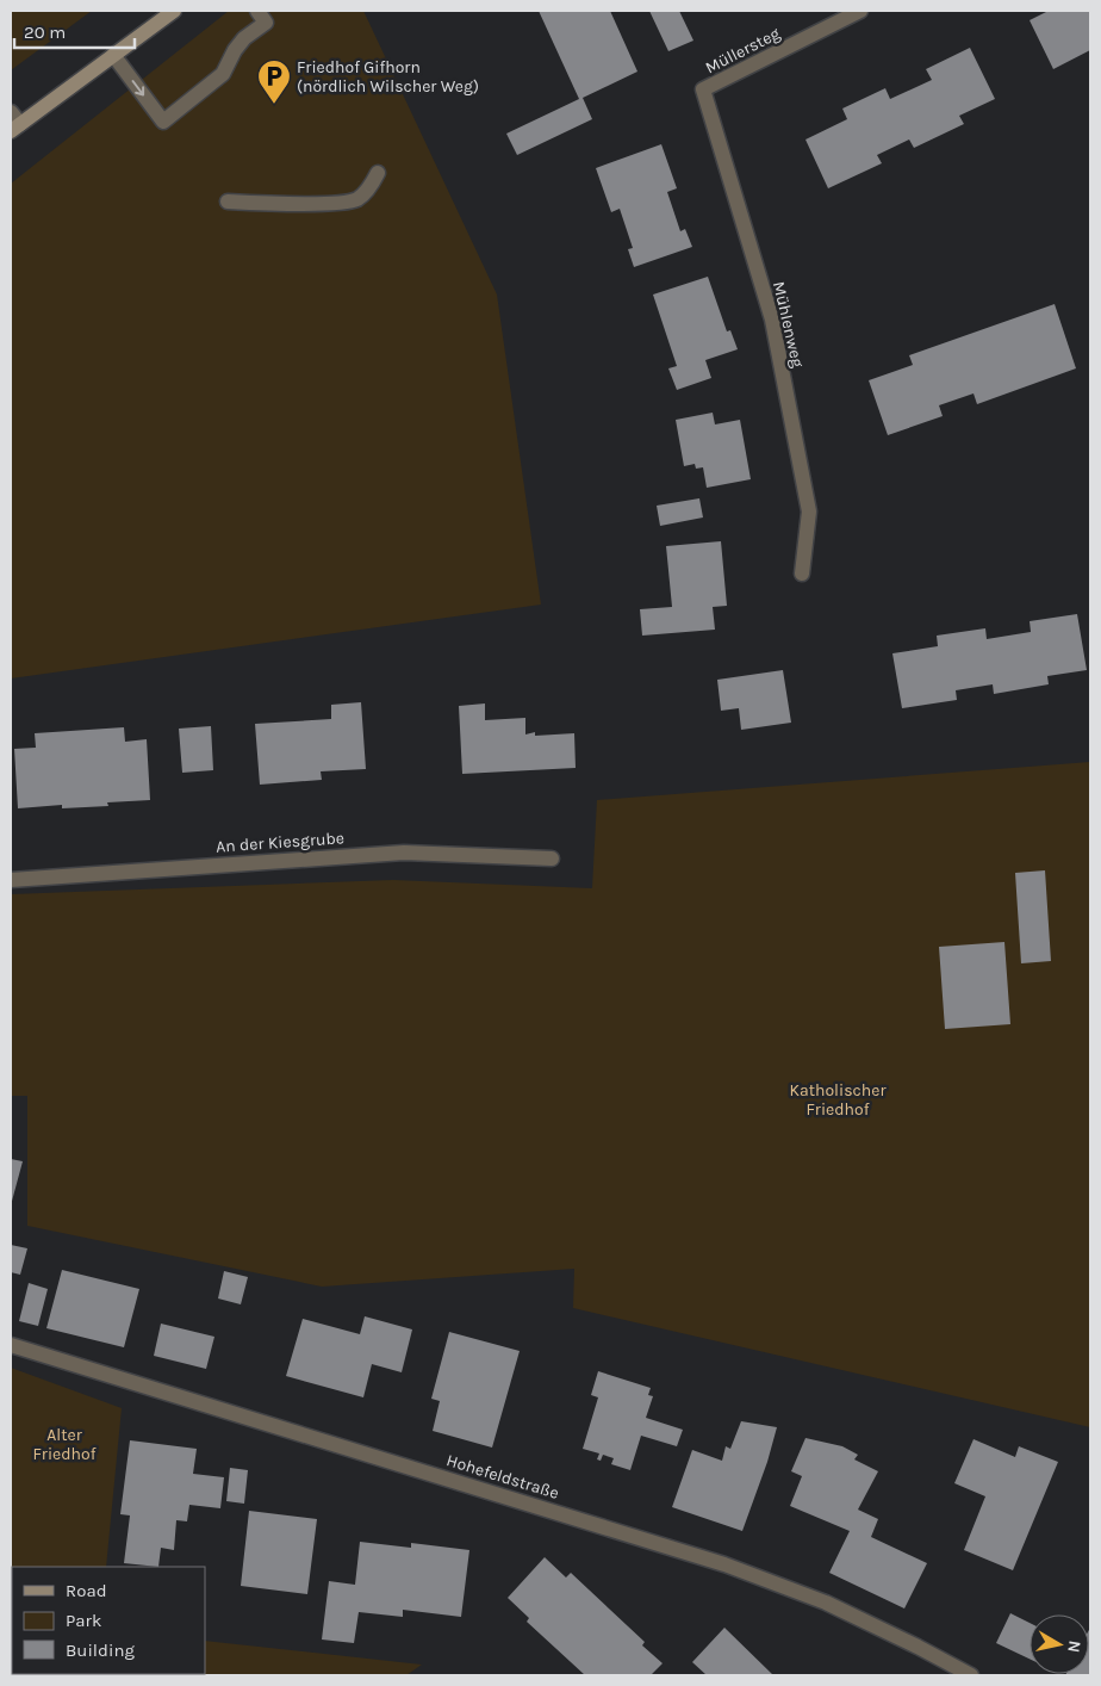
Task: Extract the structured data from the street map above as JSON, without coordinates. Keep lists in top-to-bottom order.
{
  "streets": {
    "street": [
      "Müllersteg",
      "Mühlenweg",
      "An der Kiesgrube",
      "Hohefeldstraße"
    ]
  },
  "crossings": [
    ["Müllersteg", "Mühlenweg"]
  ],
  "parks": ["Katholischer Friedhof", "Alter Friedhof"],
  "places": {
    "parking": ["Friedhof Gifhorn (nördlich Wilscher Weg)"]
  },
  "legend": ["Road", "Park", "Building"],
  "scale_bar": "20 m",
  "north": "right"
}
